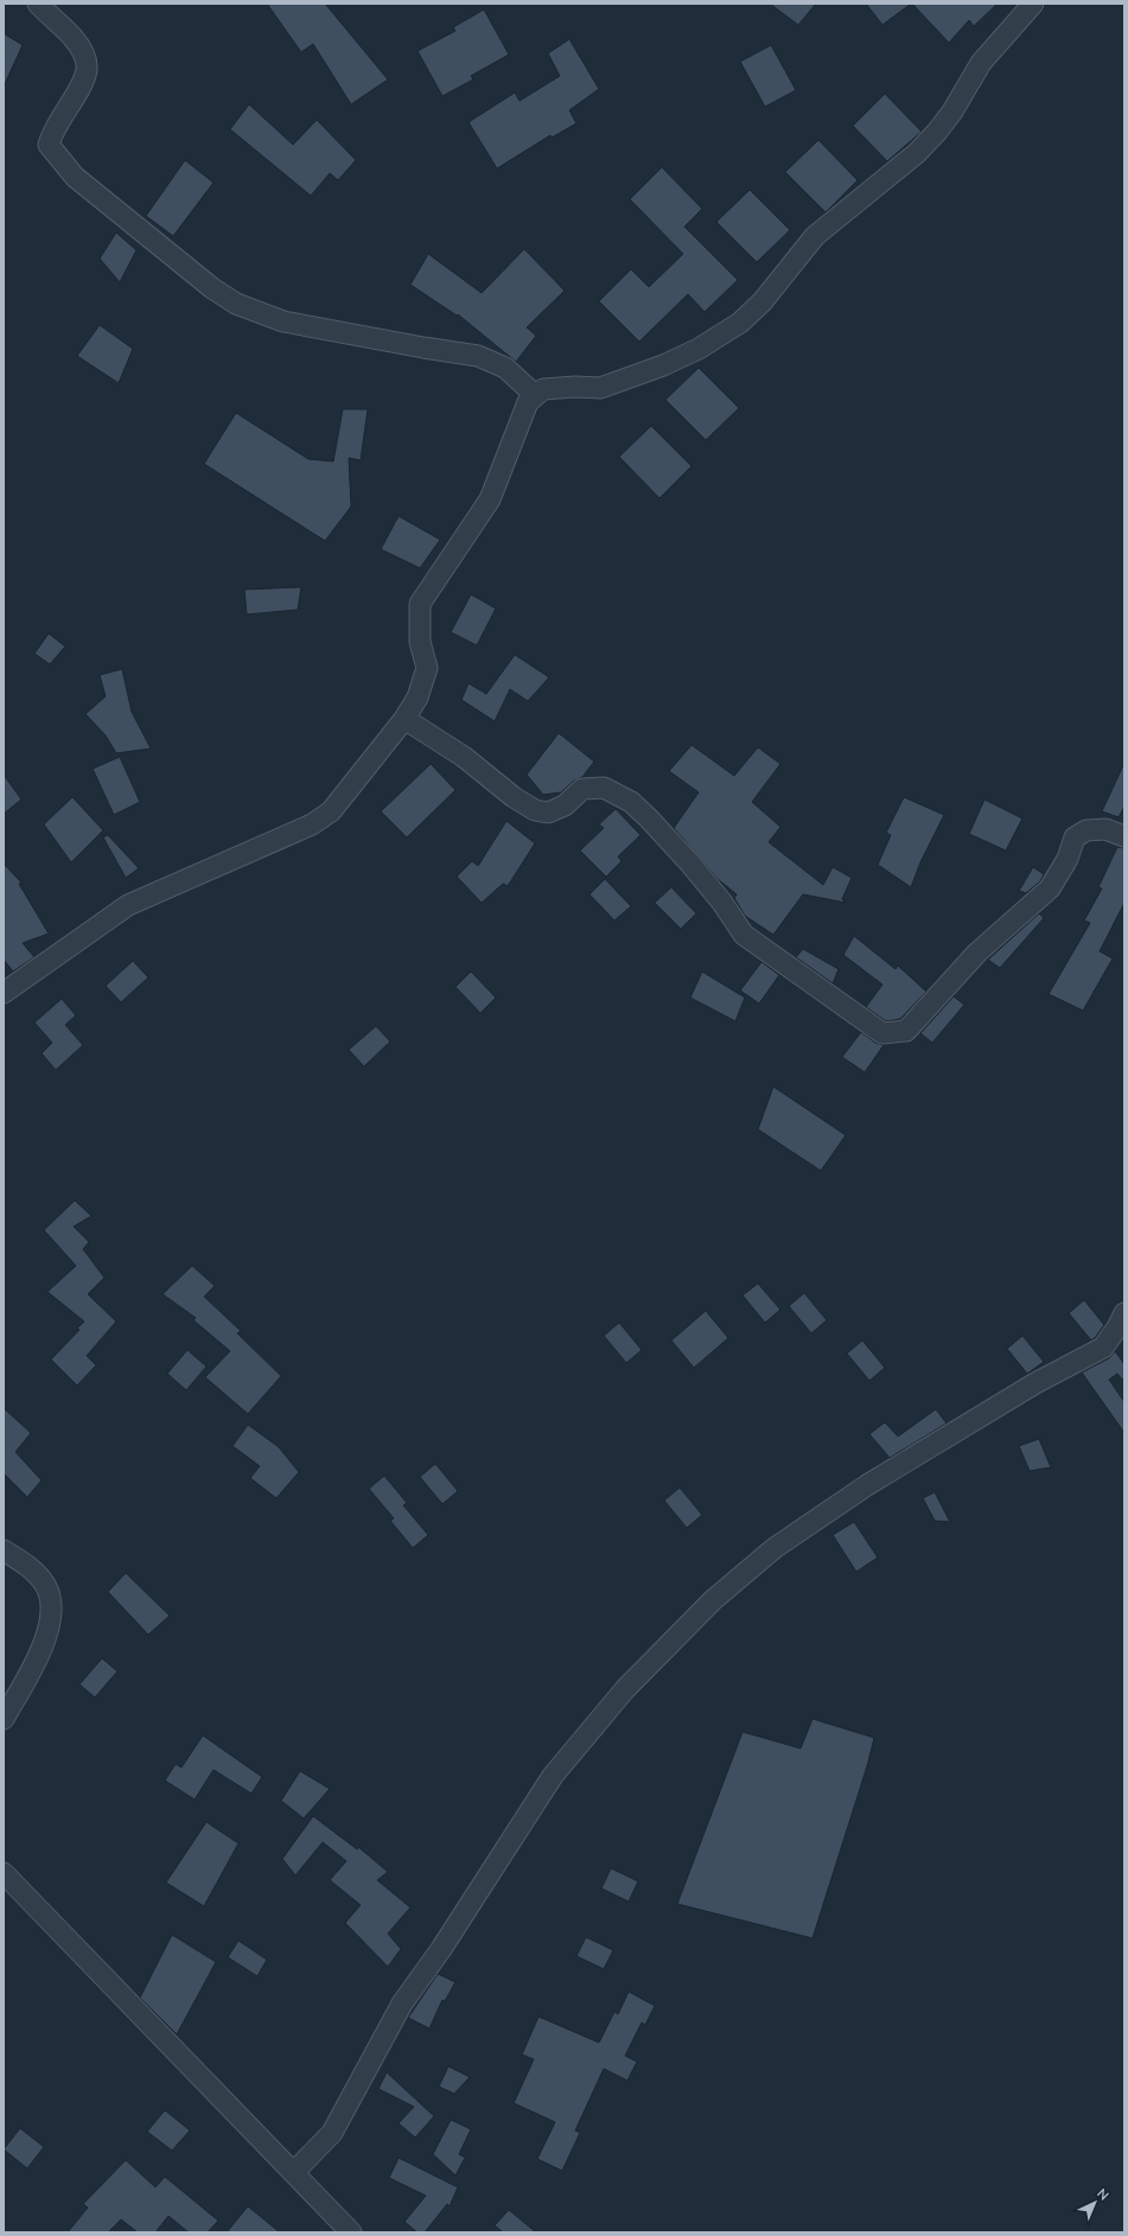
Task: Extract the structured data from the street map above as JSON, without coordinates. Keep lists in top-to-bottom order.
{
  "north": "top right"
}
